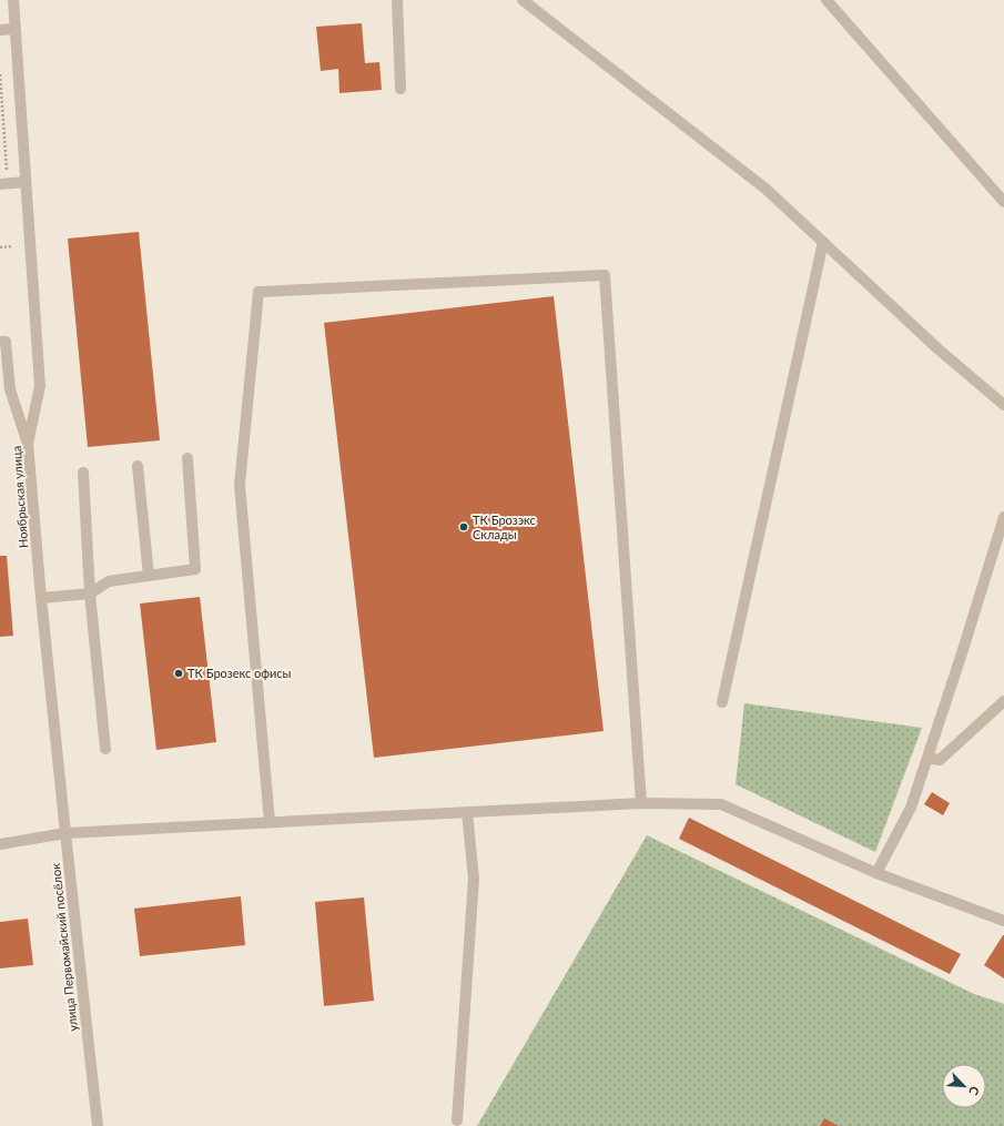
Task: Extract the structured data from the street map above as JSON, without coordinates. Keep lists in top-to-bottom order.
{
  "streets": {
    "street": ["Ноябрьская улица", "улица Первомайский посёлок"]
  },
  "crossings": [
    ["Ноябрьская улица", "улица Первомайский посёлок"]
  ],
  "places": ["ТК Брозэкс Склады", "ТК Брозекс офисы"],
  "north": "bottom right"
}
